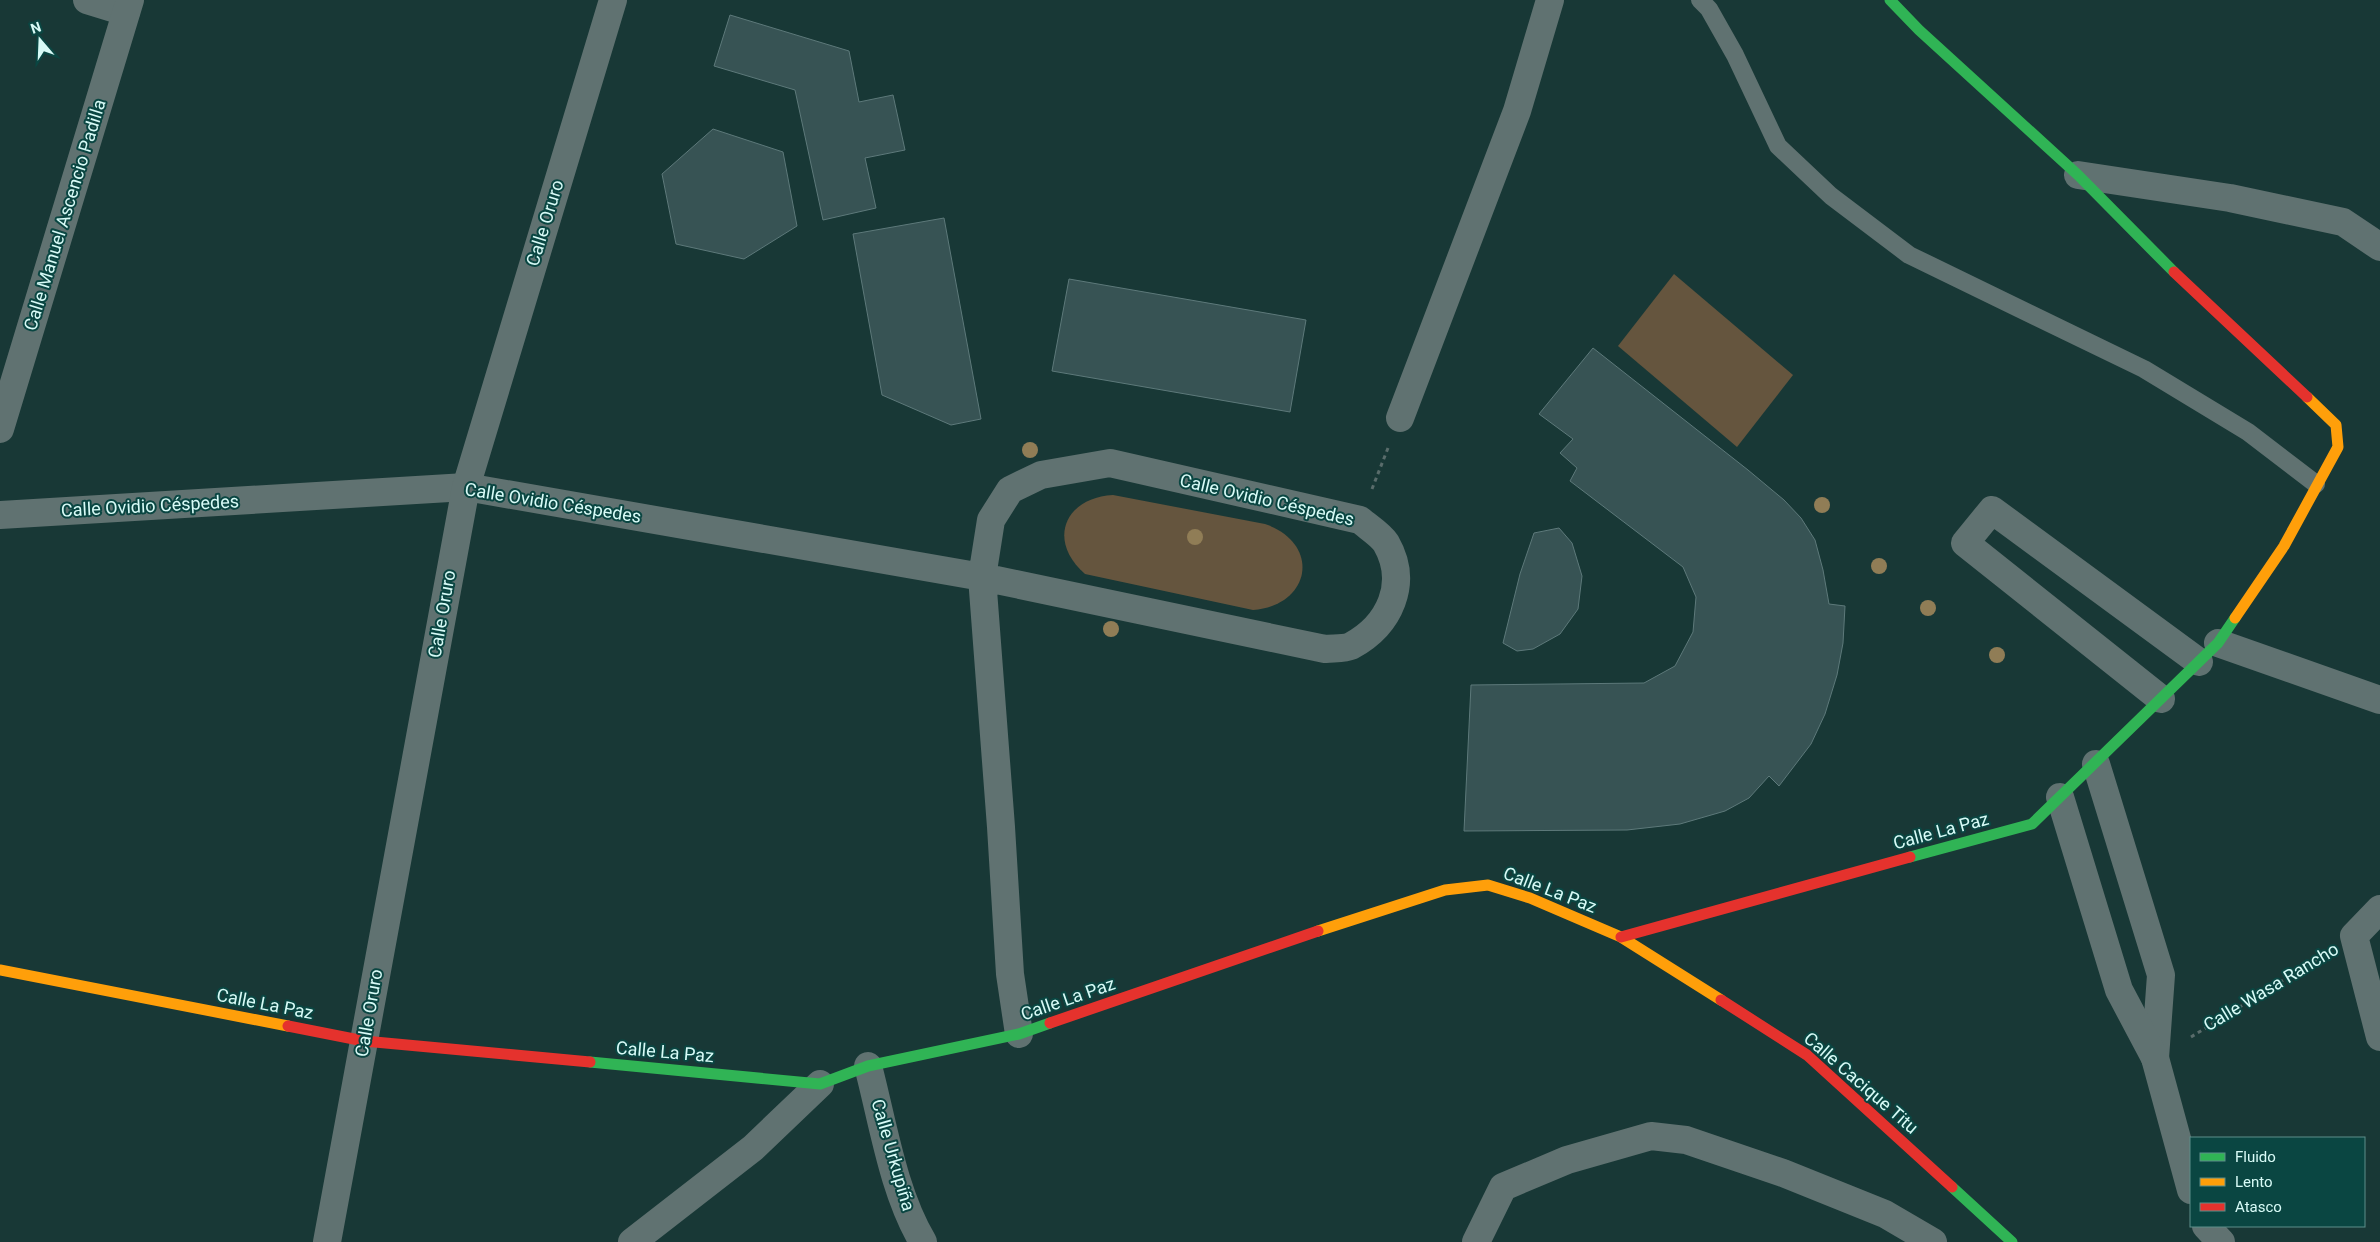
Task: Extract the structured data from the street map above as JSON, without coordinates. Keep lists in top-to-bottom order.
{
  "streets": {
    "street": [
      "Calle Manuel Ascencio Padilla",
      "Calle Oruro",
      "Calle Ovidio Céspedes",
      "Calle La Paz",
      "Calle Wasa Rancho",
      "Calle Cacique Titu",
      "Calle Urkupiña"
    ]
  },
  "crossings": [
    ["Calle Oruro", "Calle Ovidio Céspedes"],
    ["Calle Oruro", "Calle La Paz"],
    ["Calle La Paz", "Calle Cacique Titu"],
    ["Calle La Paz", "Calle Urkupiña"]
  ],
  "legend": ["Fluido", "Lento", "Atasco"],
  "north": "top"
}
